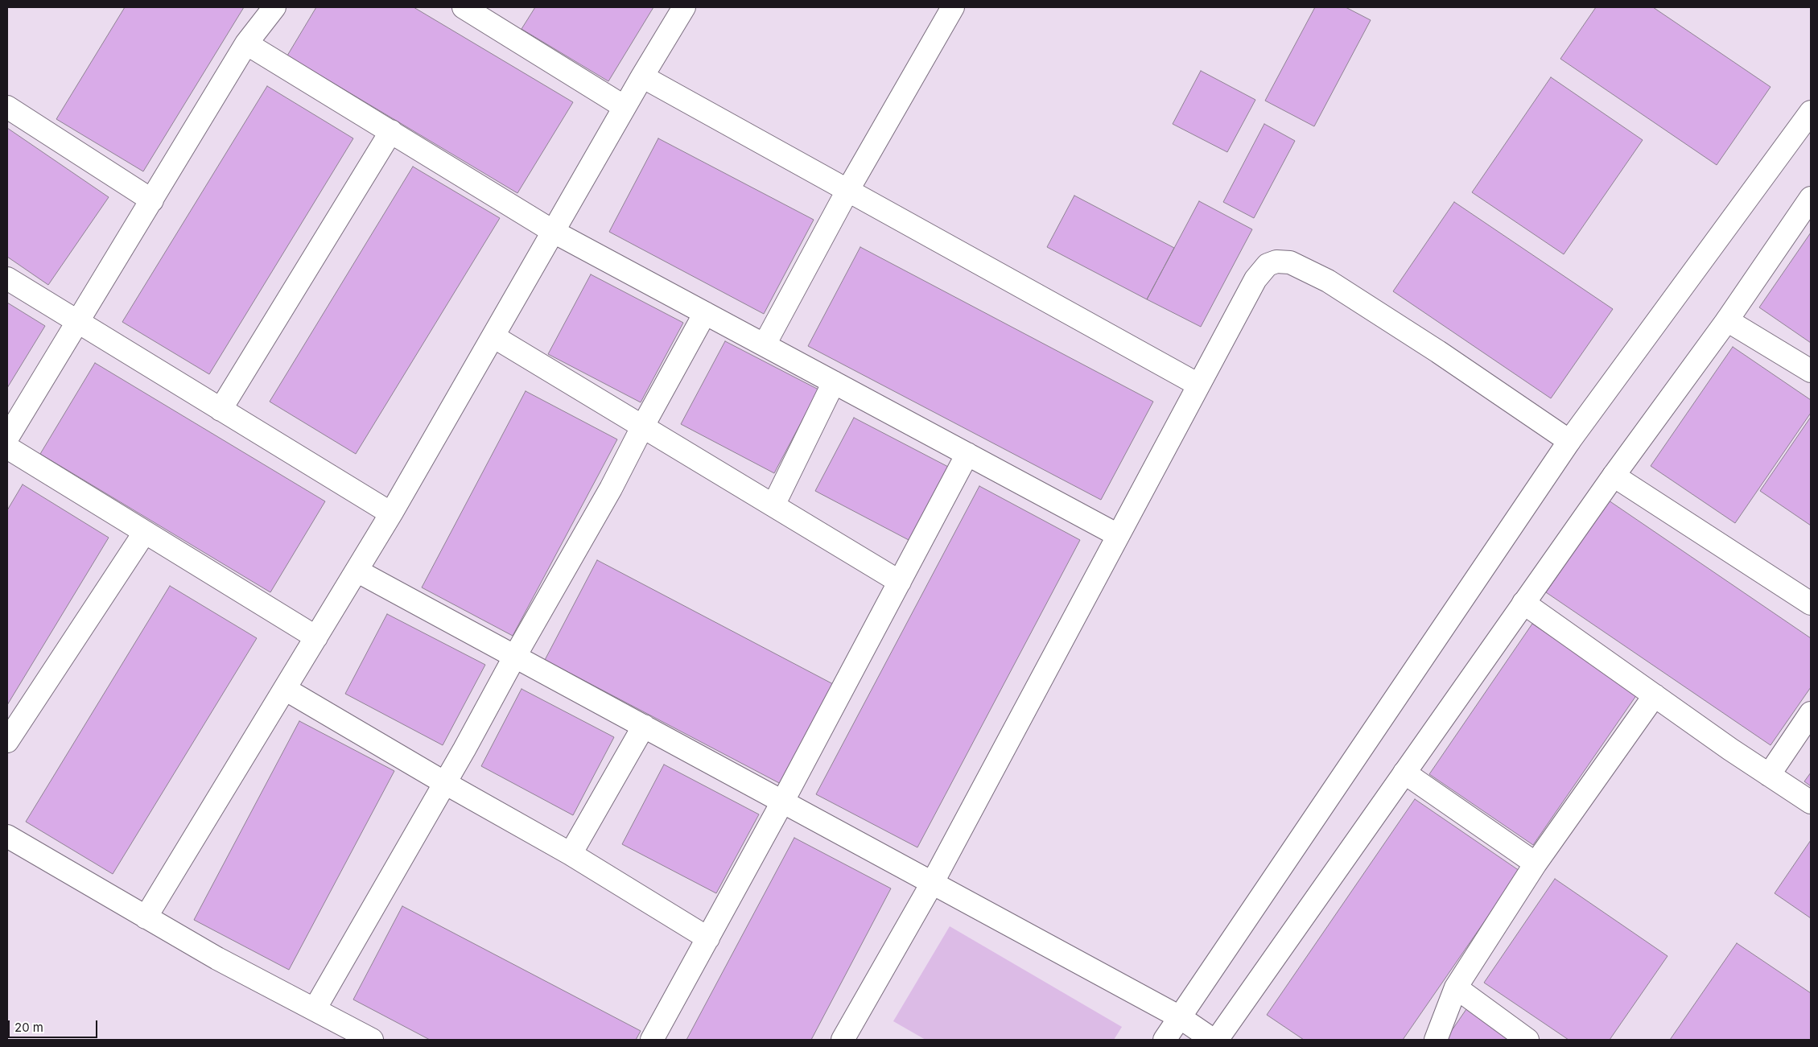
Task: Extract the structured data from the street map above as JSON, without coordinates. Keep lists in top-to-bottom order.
{
  "scale_bar": "20 m"
}
